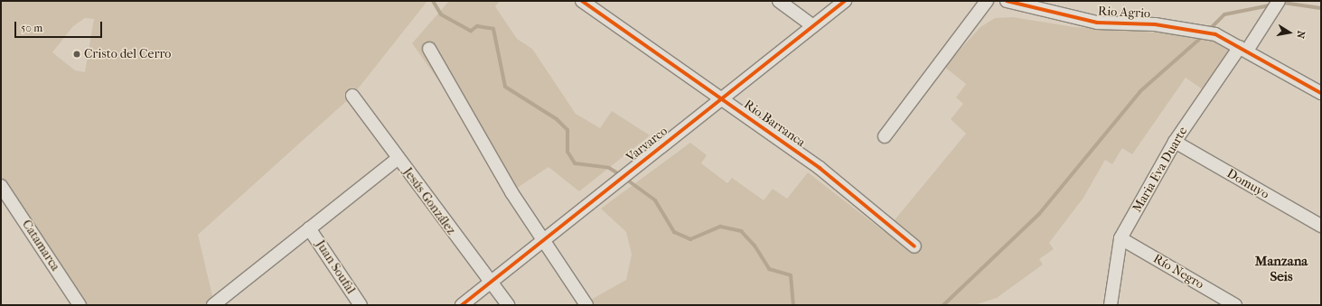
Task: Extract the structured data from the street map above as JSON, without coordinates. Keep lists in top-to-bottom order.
{
  "streets": {
    "street": [
      "Rio Agrio",
      "Rio Barranca",
      "Varvarco",
      "Maria Eva Duarte",
      "Domuyo",
      "Jesús González",
      "Catamarca",
      "Juan Soufal",
      "Río Negro"
    ]
  },
  "crossings": [
    ["Rio Agrio", "Maria Eva Duarte"],
    ["Rio Barranca", "Varvarco"],
    ["Varvarco", "Jesús González"],
    ["Maria Eva Duarte", "Domuyo"],
    ["Maria Eva Duarte", "Río Negro"]
  ],
  "districts": ["Manzana Seis"],
  "places": ["Cristo del Cerro"],
  "scale_bar": "50 m",
  "north": "right"
}
